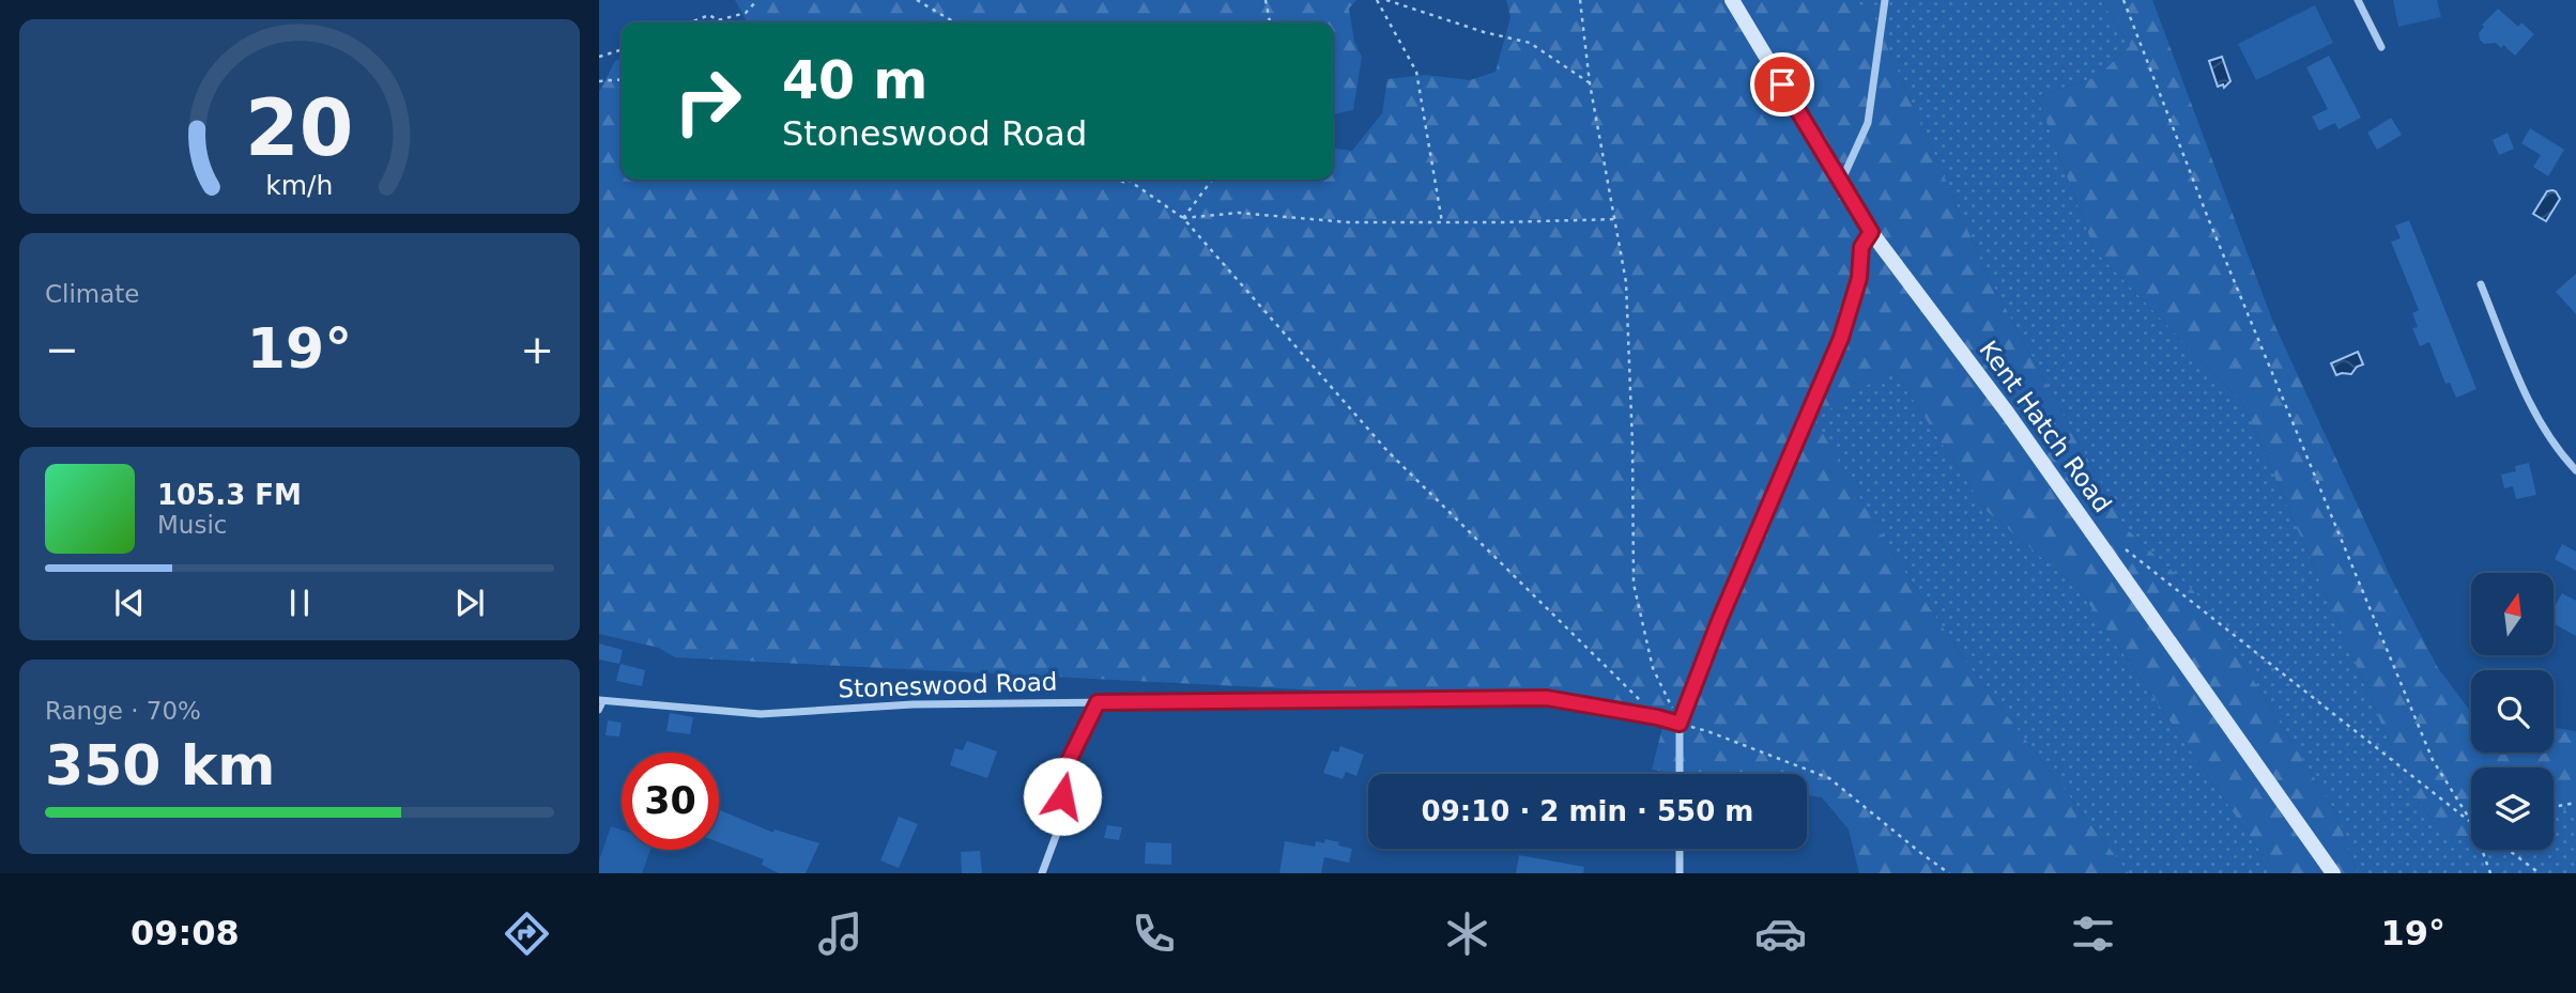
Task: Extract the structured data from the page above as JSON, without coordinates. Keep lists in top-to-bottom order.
{
  "streets": {
    "main road": ["Kent Hatch Road"],
    "street": ["Stoneswood Road"]
  },
  "north": "top",
  "page": {
    "turn": ["40 m", "Stoneswood Road"],
    "tile": [
      "Climate",
      ["Range · 70%", "350 km"]
    ],
    "heat": ["−", "19°", "+"],
    "song": ["105.3 FM", "Music"],
    "limit": "30",
    "trip": "09:10 · 2 min · 550 m",
    "tabs": ["09:08", "19°"],
    "gauge": ["20", "km/h"]
  }
}
